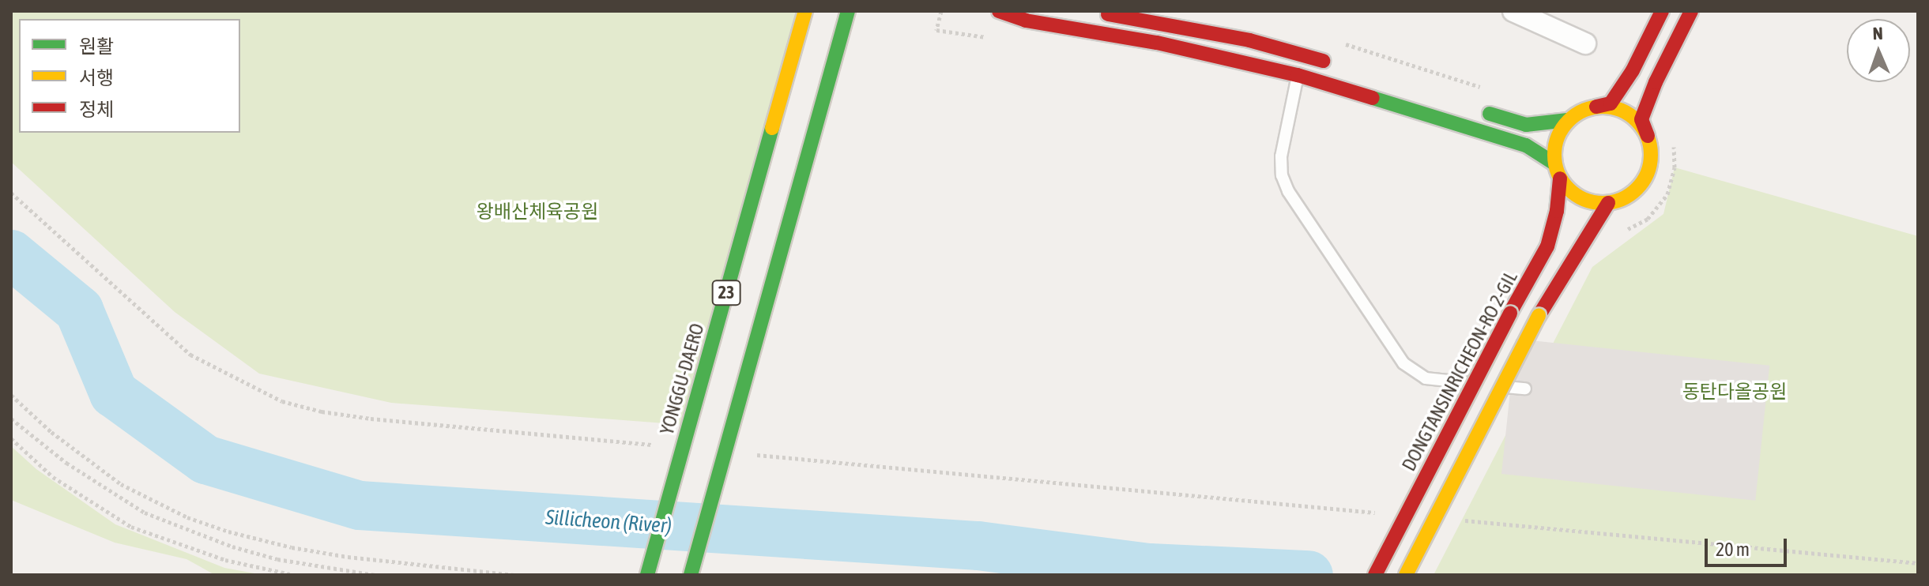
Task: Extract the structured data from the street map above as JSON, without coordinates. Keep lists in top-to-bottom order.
{
  "streets": {
    "main road": ["23", "DONGTANSINRICHEON-RO 2-GIL", "YONGGU-DAERO"]
  },
  "water": ["Sillicheon (River)"],
  "parks": ["왕배산체육공원", "동탄다올공원"],
  "legend": ["원활", "서행", "정체"],
  "scale_bar": "20 m",
  "north": "top"
}
